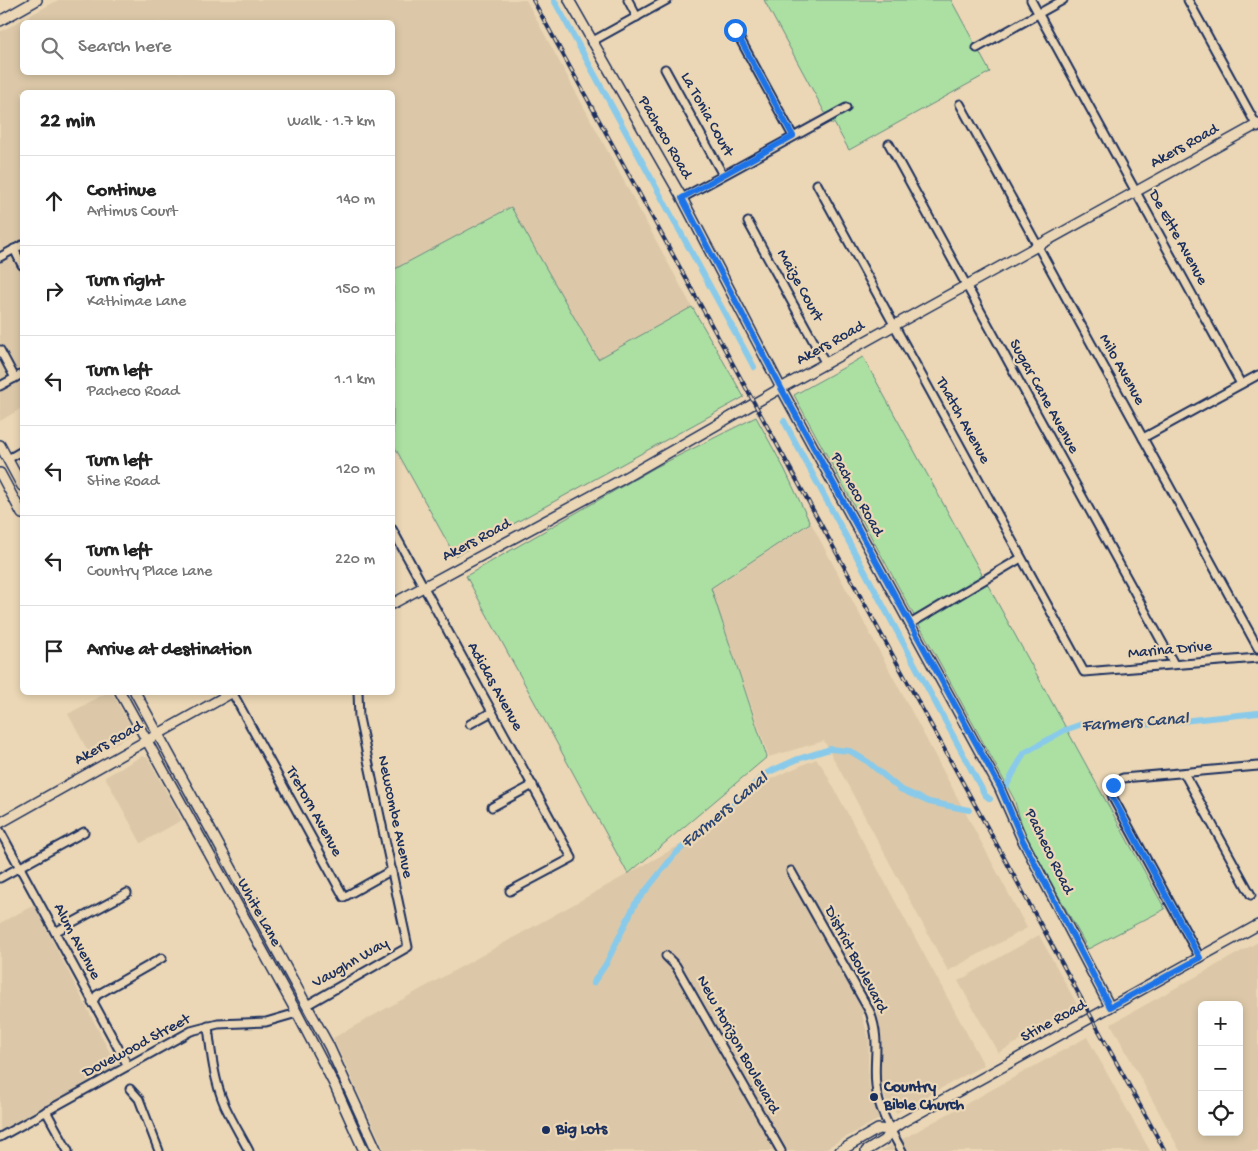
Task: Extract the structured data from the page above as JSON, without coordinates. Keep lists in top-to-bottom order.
{
  "streets": {
    "street": [
      "La Tonia Court",
      "Pacheco Road",
      "Akers Road",
      "De Ette Avenue",
      "Maize Court",
      "Milo Avenue",
      "Sugar Cane Avenue",
      "Thatch Avenue",
      "Marina Drive",
      "Adidas Avenue",
      "Tretorn Avenue",
      "Newcombe Avenue",
      "White Lane",
      "Alum Avenue",
      "District Boulevard",
      "Vaughn Way",
      "Stine Road",
      "New Horizon Boulevard",
      "Dovewood Street"
    ]
  },
  "crossings": [
    ["Pacheco Road", "Akers Road"],
    ["Pacheco Road", "Stine Road"],
    ["Akers Road", "De Ette Avenue"],
    ["Akers Road", "Maize Court"],
    ["Akers Road", "Milo Avenue"],
    ["Akers Road", "Sugar Cane Avenue"],
    ["Akers Road", "Thatch Avenue"],
    ["Akers Road", "Adidas Avenue"],
    ["Akers Road", "White Lane"],
    ["Sugar Cane Avenue", "Marina Drive"],
    ["Thatch Avenue", "Marina Drive"],
    ["Tretorn Avenue", "Newcombe Avenue"],
    ["Newcombe Avenue", "Vaughn Way"],
    ["White Lane", "Vaughn Way"],
    ["White Lane", "Dovewood Street"],
    ["Alum Avenue", "Dovewood Street"],
    ["District Boulevard", "Stine Road"]
  ],
  "water": ["Farmers Canal"],
  "places": ["Country Bible Church", "Big Lots"],
  "page": {
    "search": "Search here",
    "heading": ["22 min", "Walk · 1.7 km"],
    "list": [
      ["Continue", "Artimus Court", "140 m"],
      ["Turn right", "Kathimae Lane", "150 m"],
      ["Turn left", "Pacheco Road", "1.1 km"],
      ["Turn left", "Stine Road", "120 m"],
      ["Turn left", "Country Place Lane", "220 m"],
      "Arrive at destination"
    ],
    "map_buttons": ["+", "−"]
  }
}
